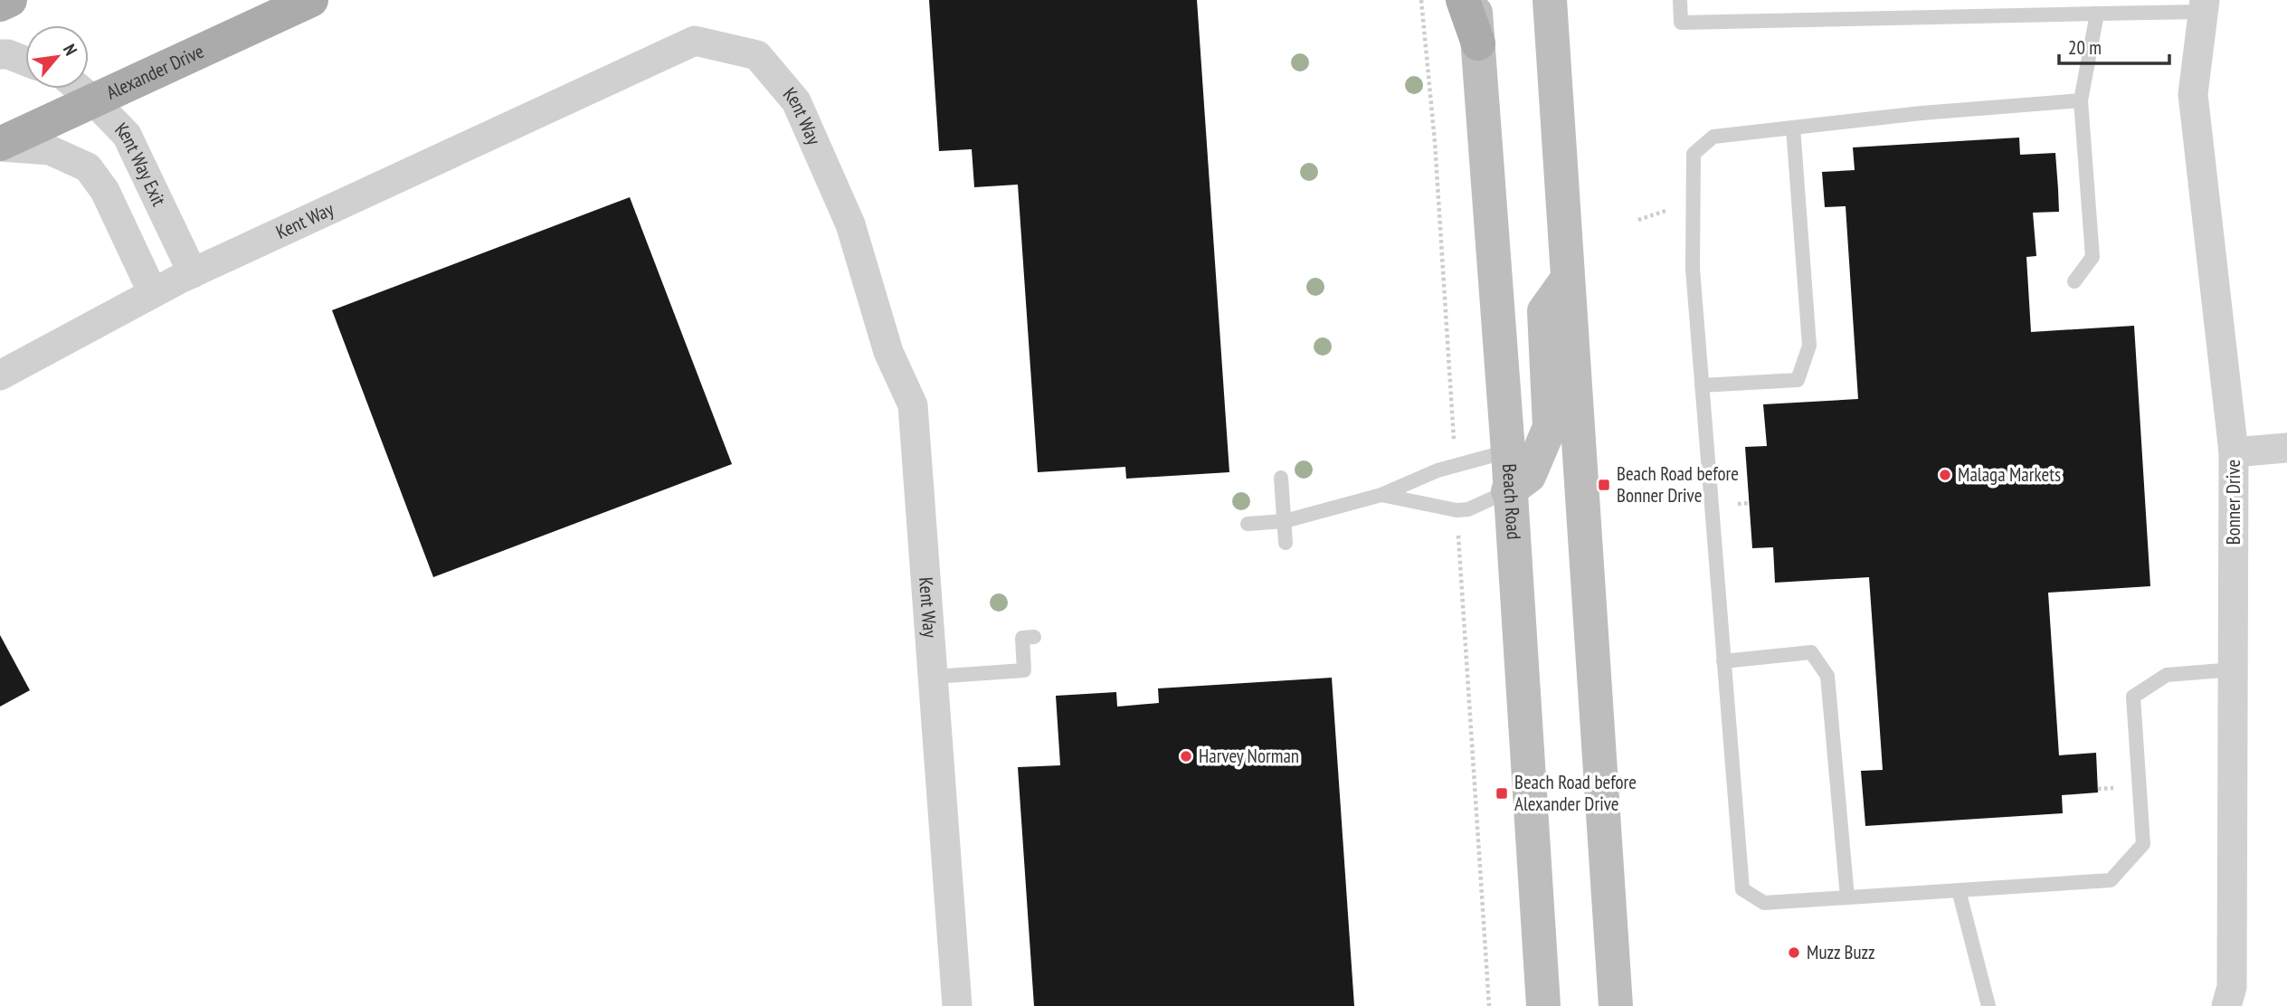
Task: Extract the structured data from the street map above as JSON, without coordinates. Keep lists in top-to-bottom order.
{
  "streets": {
    "main road": ["Alexander Drive", "Beach Road"],
    "street": ["Kent Way", "Kent Way Exit", "Bonner Drive"]
  },
  "crossings": [
    ["Alexander Drive", "Kent Way Exit"],
    ["Kent Way", "Kent Way Exit"]
  ],
  "places": {
    "other": ["Malaga Markets", "Harvey Norman", "Muzz Buzz"],
    "transit": ["Beach Road before Bonner Drive", "Beach Road before Alexander Drive"]
  },
  "scale_bar": "20 m",
  "north": "top right"
}
